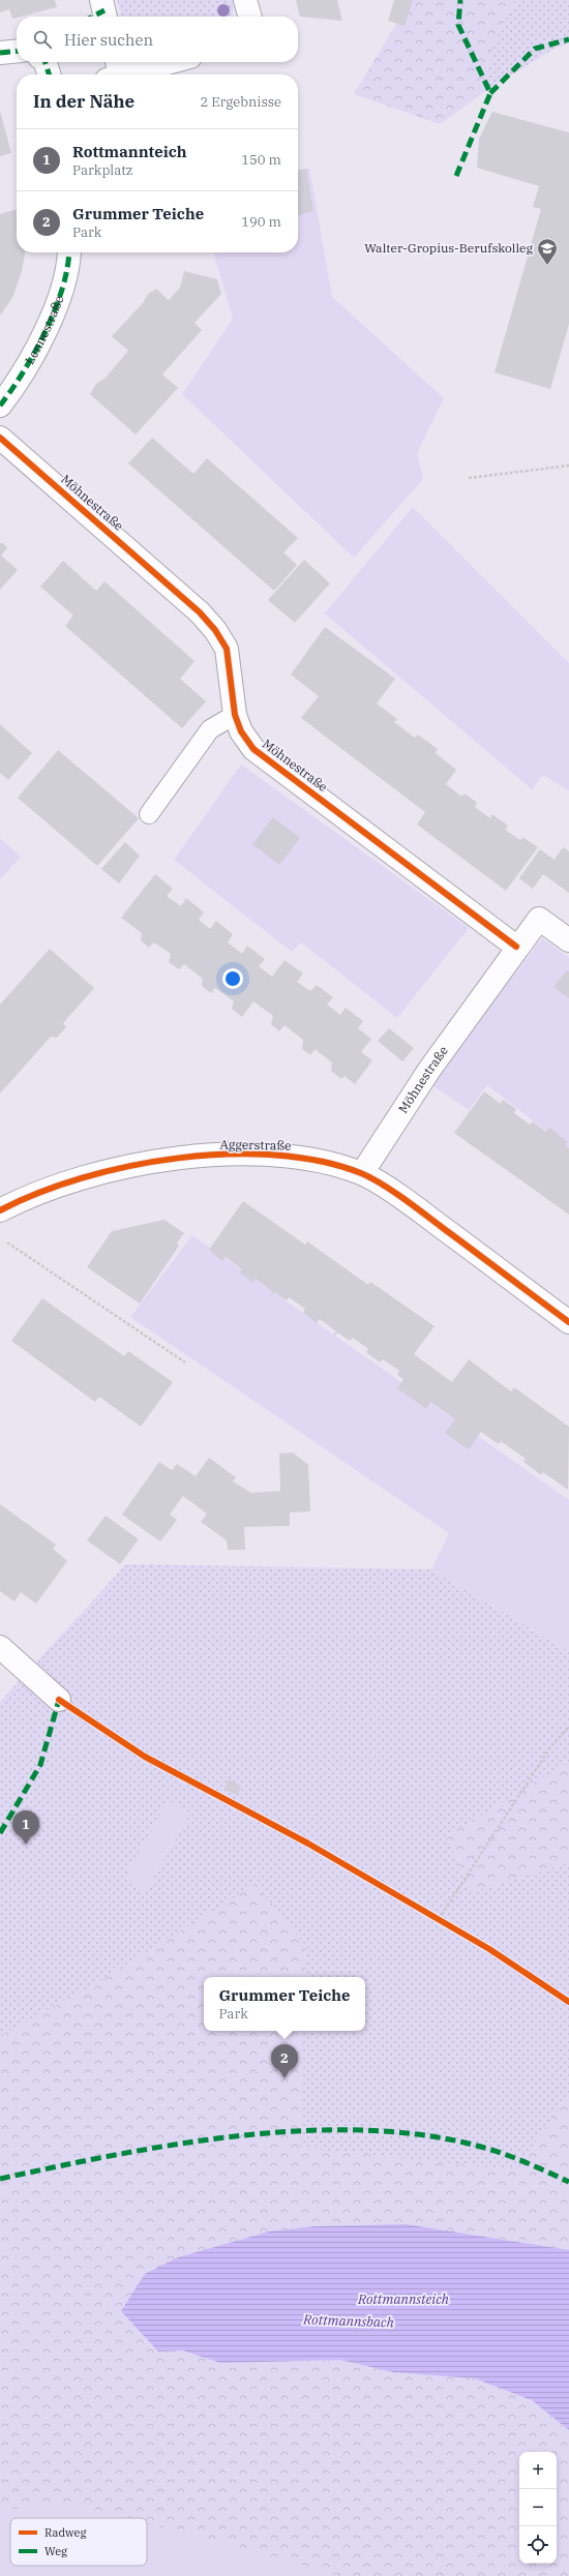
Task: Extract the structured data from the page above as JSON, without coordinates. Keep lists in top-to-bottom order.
{
  "streets": {
    "street": ["Lennestraße", "Möhnestraße", "Aggerstraße"]
  },
  "crossings": [
    ["Möhnestraße", "Aggerstraße"]
  ],
  "water": ["Rottmannsteich", "Rottmannsbach"],
  "places": {
    "school or university": ["Walter-Gropius-Berufskolleg"]
  },
  "legend": ["Radweg", "Weg"],
  "page": {
    "search": "Hier suchen",
    "heading": ["In der Nähe", "2 Ergebnisse"],
    "list": [
      {
        "mark": "1",
        "name": "Rottmannteich",
        "note": "Parkplatz",
        "value": "150 m"
      },
      {
        "mark": "2",
        "name": "Grummer Teiche",
        "note": "Park",
        "value": "190 m"
      }
    ],
    "pins": ["1", "2"],
    "popup": ["Grummer Teiche", "Park"],
    "map_buttons": ["+", "−"]
  }
}
